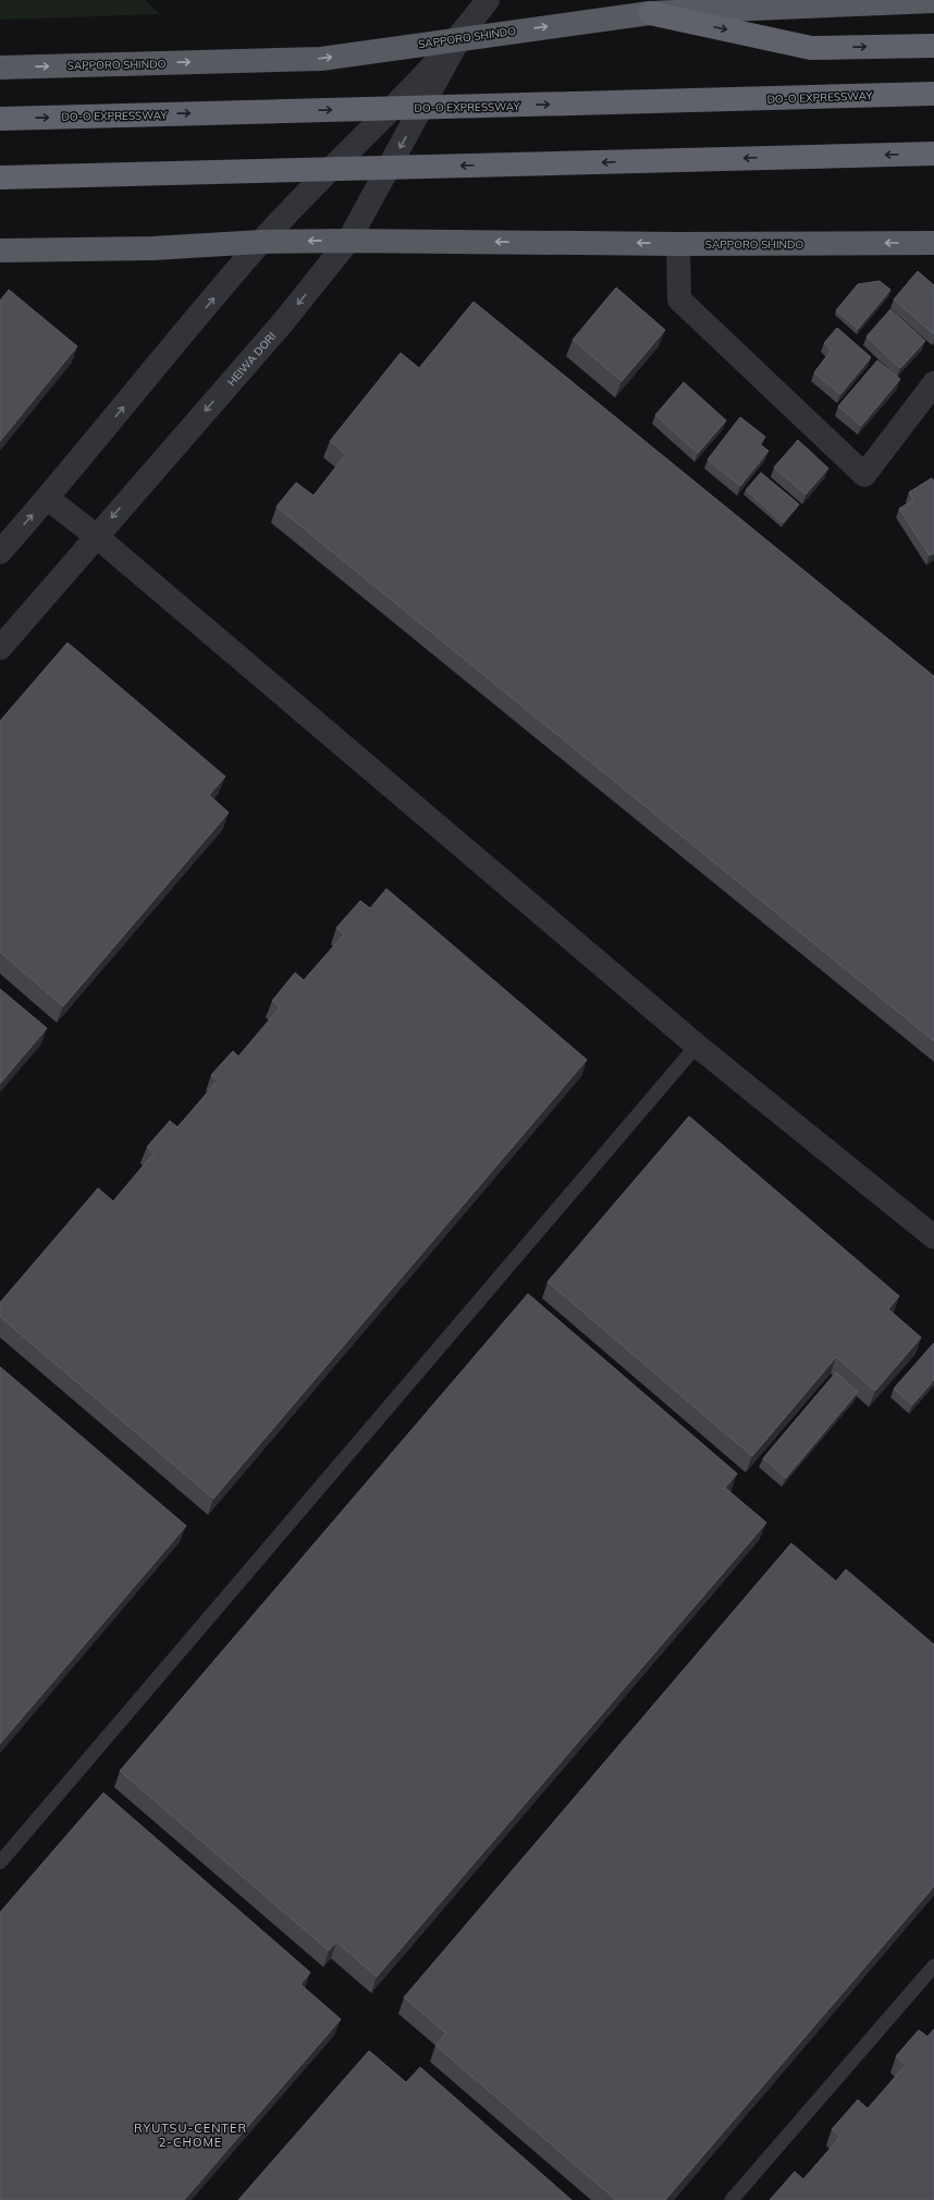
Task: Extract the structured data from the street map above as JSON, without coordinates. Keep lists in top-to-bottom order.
{
  "streets": {
    "highway": ["SAPPORO SHINDO", "DO-O EXPRESSWAY"],
    "street": ["HEIWA DORI"]
  },
  "crossings": [
    ["SAPPORO SHINDO", "HEIWA DORI"]
  ],
  "districts": ["RYUTSU-CENTER 2-CHOME"]
}
